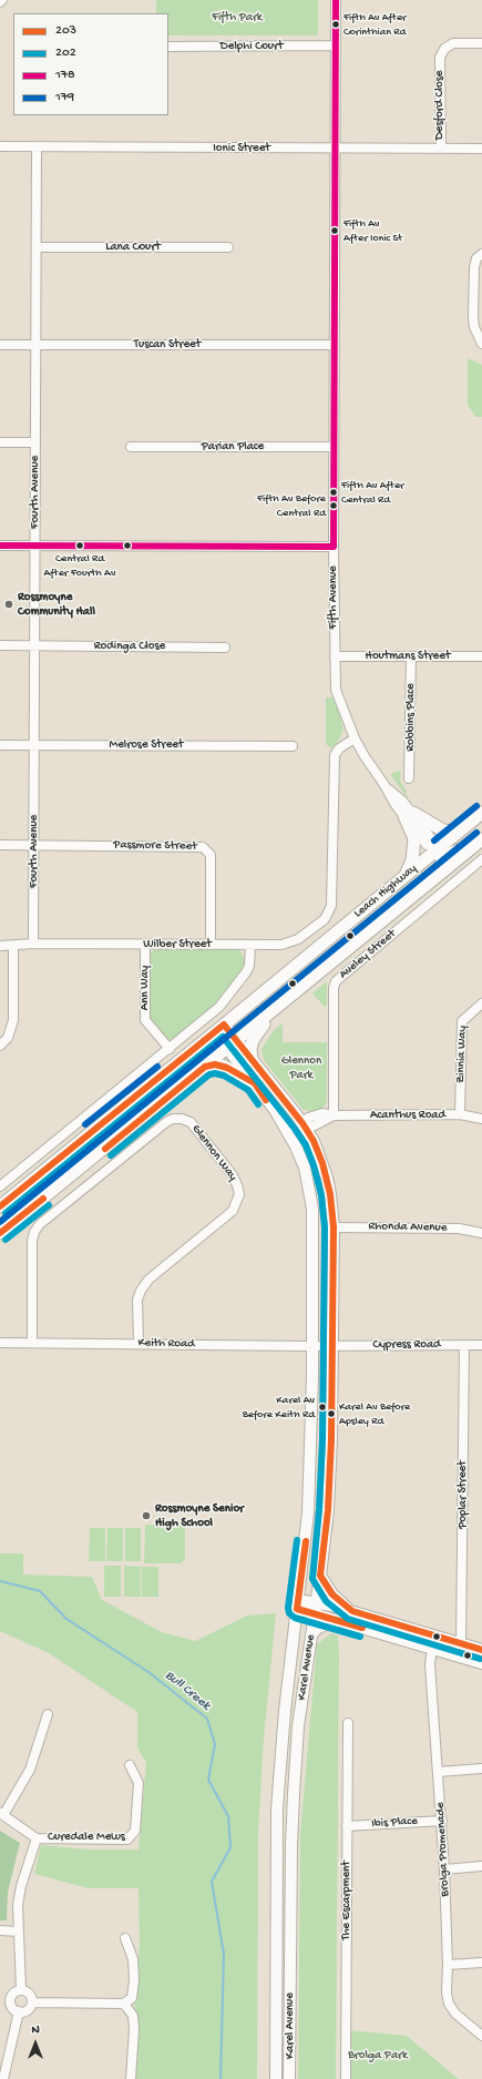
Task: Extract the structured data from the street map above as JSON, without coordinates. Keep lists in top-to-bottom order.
{
  "streets": {
    "highway": ["Leach Highway"],
    "main road": ["Karel Avenue"],
    "street": [
      "Delphi Court",
      "Desford Close",
      "Ionic Street",
      "Lana Court",
      "Tuscan Street",
      "Parian Place",
      "Fourth Avenue",
      "Fifth Avenue",
      "Rodinga Close",
      "Houtmans Street",
      "Robbins Place",
      "Melrose Street",
      "Passmore Street",
      "Wilber Street",
      "Aveley Street",
      "Ann Way",
      "Zinnia Way",
      "Acanthus Road",
      "Glennon Way",
      "Rhonda Avenue",
      "Keith Road",
      "Cypress Road",
      "Poplar Street",
      "Ibis Place",
      "Curedale Mews",
      "Brolga Promenade",
      "The Escarpment"
    ]
  },
  "crossings": [
    ["Delphi Court", "Fifth Avenue"],
    ["Desford Close", "Ionic Street"],
    ["Ionic Street", "Fourth Avenue"],
    ["Ionic Street", "Fifth Avenue"],
    ["Lana Court", "Fourth Avenue"],
    ["Tuscan Street", "Fourth Avenue"],
    ["Tuscan Street", "Fifth Avenue"],
    ["Parian Place", "Fifth Avenue"],
    ["Fourth Avenue", "Rodinga Close"],
    ["Fourth Avenue", "Melrose Street"],
    ["Fourth Avenue", "Passmore Street"],
    ["Fourth Avenue", "Wilber Street"],
    ["Fifth Avenue", "Houtmans Street"],
    ["Fifth Avenue", "Leach Highway"],
    ["Fifth Avenue", "Wilber Street"],
    ["Houtmans Street", "Robbins Place"],
    ["Passmore Street", "Wilber Street"],
    ["Leach Highway", "Karel Avenue"],
    ["Wilber Street", "Ann Way"],
    ["Aveley Street", "Acanthus Road"],
    ["Zinnia Way", "Acanthus Road"],
    ["Acanthus Road", "Karel Avenue"],
    ["Glennon Way", "Keith Road"],
    ["Rhonda Avenue", "Karel Avenue"],
    ["Keith Road", "Cypress Road"],
    ["Keith Road", "Karel Avenue"],
    ["Cypress Road", "Poplar Street"],
    ["Cypress Road", "Karel Avenue"],
    ["Ibis Place", "Brolga Promenade"],
    ["Ibis Place", "The Escarpment"]
  ],
  "water": ["Bull Creek"],
  "parks": ["Fifth Park", "Glennon Park", "Brolga Park"],
  "places": [
    "Fifth Av After Corinthian Rd",
    "Fifth Av After Ionic St",
    "Fifth Av After Central Rd",
    "Fifth Av Before Central Rd",
    "Central Rd After Fourth Av",
    "Rossmoyne Community Hall",
    "Karel Av Before Keith Rd",
    "Karel Av Before Apsley Rd",
    "Rossmoyne Senior High School"
  ],
  "lines": [
    "transit line 178",
    "transit line 179",
    "transit line 203",
    "transit line 202"
  ],
  "legend": [
    "203",
    "202",
    "178",
    "179"
  ],
  "north": "top"
}
